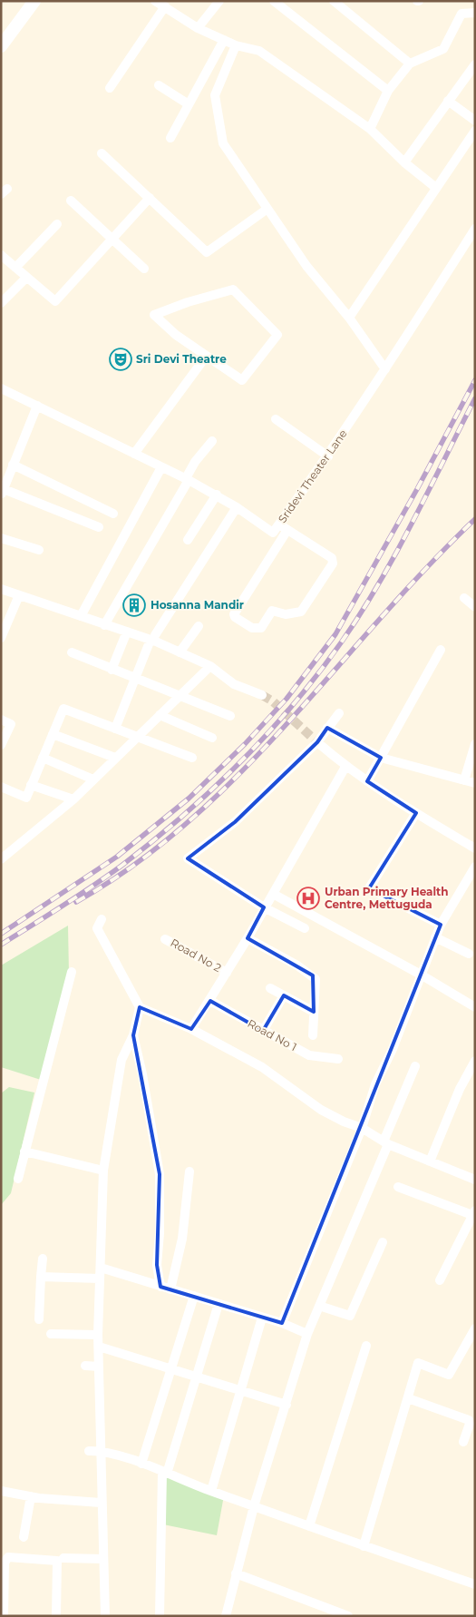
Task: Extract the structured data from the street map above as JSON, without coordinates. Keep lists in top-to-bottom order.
{
  "streets": {
    "street": ["Sridevi Theater Lane", "Road No 2", "Road No 1"]
  },
  "places": {
    "theatre": ["Sri Devi Theatre"],
    "building": ["Hosanna Mandir"],
    "hospital": ["Urban Primary Health Centre, Mettuguda"]
  }
}
